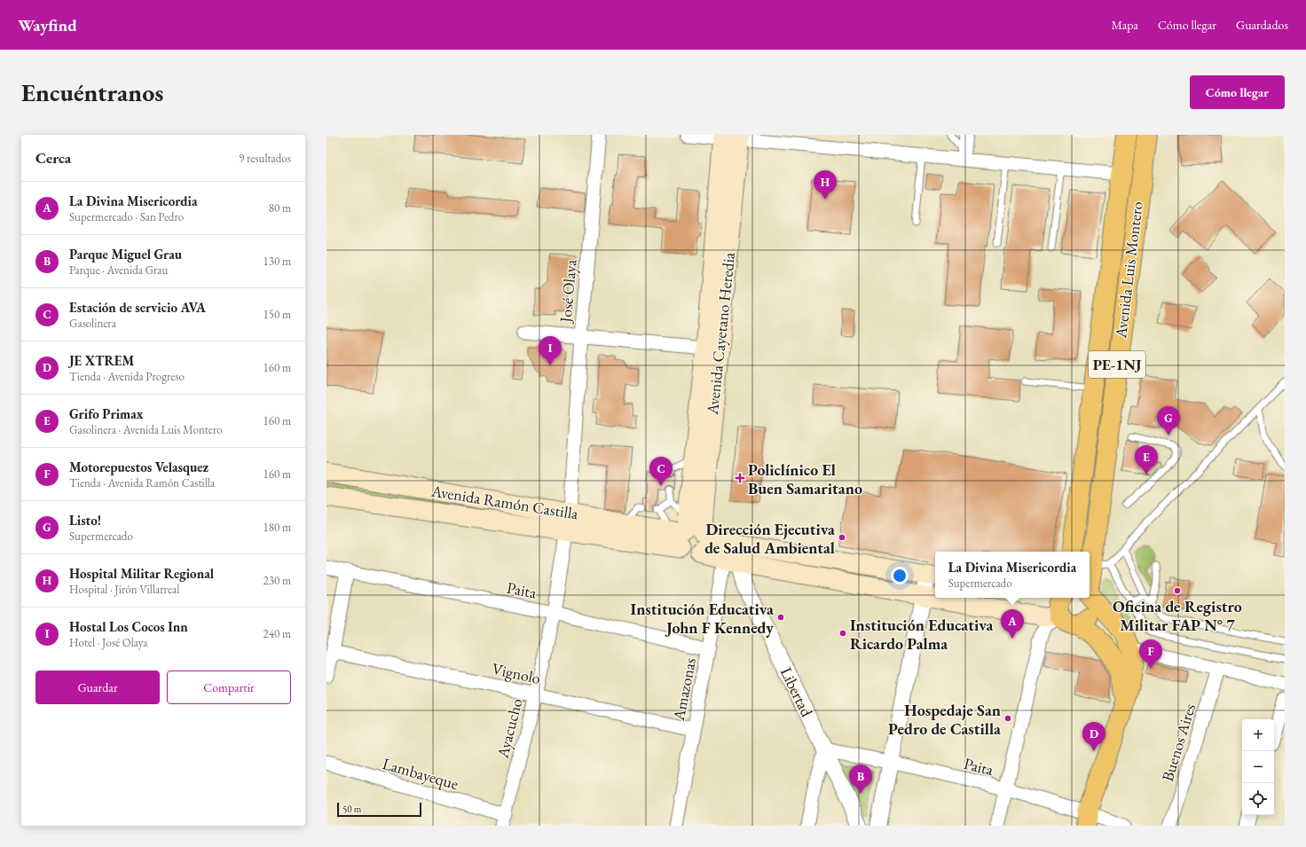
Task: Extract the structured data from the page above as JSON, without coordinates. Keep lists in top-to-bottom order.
{
  "streets": {
    "main road": [
      "Avenida Luis Montero",
      "Avenida Cayetano Heredia",
      "PE-1NJ",
      "Avenida Ramón Castilla"
    ],
    "street": [
      "José Olaya",
      "Paita",
      "Vignolo",
      "Amazonas",
      "Libertad",
      "Ayacucho",
      "Buenos Aires",
      "Lambayeque"
    ]
  },
  "crossings": [
    ["José Olaya", "Avenida Ramón Castilla"],
    ["José Olaya", "Ayacucho"],
    ["Avenida Cayetano Heredia", "Avenida Ramón Castilla"],
    ["Avenida Ramón Castilla", "Amazonas"],
    ["Avenida Ramón Castilla", "Libertad"],
    ["Avenida Ramón Castilla", "Ayacucho"],
    ["Paita", "Amazonas"],
    ["Paita", "Libertad"],
    ["Paita", "Ayacucho"],
    ["Vignolo", "Amazonas"],
    ["Vignolo", "Ayacucho"],
    ["Amazonas", "Libertad"],
    ["Ayacucho", "Lambayeque"]
  ],
  "places": {
    "health": ["Policlínico El Buen Samaritano"],
    "other": [
      "Dirección Ejecutiva de Salud Ambiental",
      "Oficina de Registro Militar FAP N° 7",
      "Institución Educativa John F Kennedy",
      "Institución Educativa Ricardo Palma",
      "Hospedaje San Pedro de Castilla"
    ]
  },
  "scale_bar": "50 m",
  "page": {
    "header": "Wayfind",
    "nav": ["Mapa", "Cómo llegar", "Guardados"],
    "buttons": [
      "Cómo llegar",
      ["Guardar", "Compartir"]
    ],
    "title": "Encuéntranos",
    "heading": ["Cerca", "9 resultados"],
    "pins": [
      "H",
      "I",
      "G",
      "E",
      "C",
      "A",
      "F",
      "D",
      "B"
    ],
    "list": [
      {
        "mark": "A",
        "name": "La Divina Misericordia",
        "note": "Supermercado · San Pedro",
        "value": "80 m"
      },
      {
        "mark": "B",
        "name": "Parque Miguel Grau",
        "note": "Parque · Avenida Grau",
        "value": "130 m"
      },
      {
        "mark": "C",
        "name": "Estación de servicio AVA",
        "note": "Gasolinera",
        "value": "150 m"
      },
      {
        "mark": "D",
        "name": "JE XTREM",
        "note": "Tienda · Avenida Progreso",
        "value": "160 m"
      },
      {
        "mark": "E",
        "name": "Grifo Primax",
        "note": "Gasolinera · Avenida Luis Montero",
        "value": "160 m"
      },
      {
        "mark": "F",
        "name": "Motorepuestos Velasquez",
        "note": "Tienda · Avenida Ramón Castilla",
        "value": "160 m"
      },
      {
        "mark": "G",
        "name": "Listo!",
        "note": "Supermercado",
        "value": "180 m"
      },
      {
        "mark": "H",
        "name": "Hospital Militar Regional",
        "note": "Hospital · Jirón Villarreal",
        "value": "230 m"
      },
      {
        "mark": "I",
        "name": "Hostal Los Cocos Inn",
        "note": "Hotel · José Olaya",
        "value": "240 m"
      }
    ],
    "popup": ["La Divina Misericordia", "Supermercado"],
    "map_buttons": ["+", "−"],
    "scale": "50 m"
  }
}
